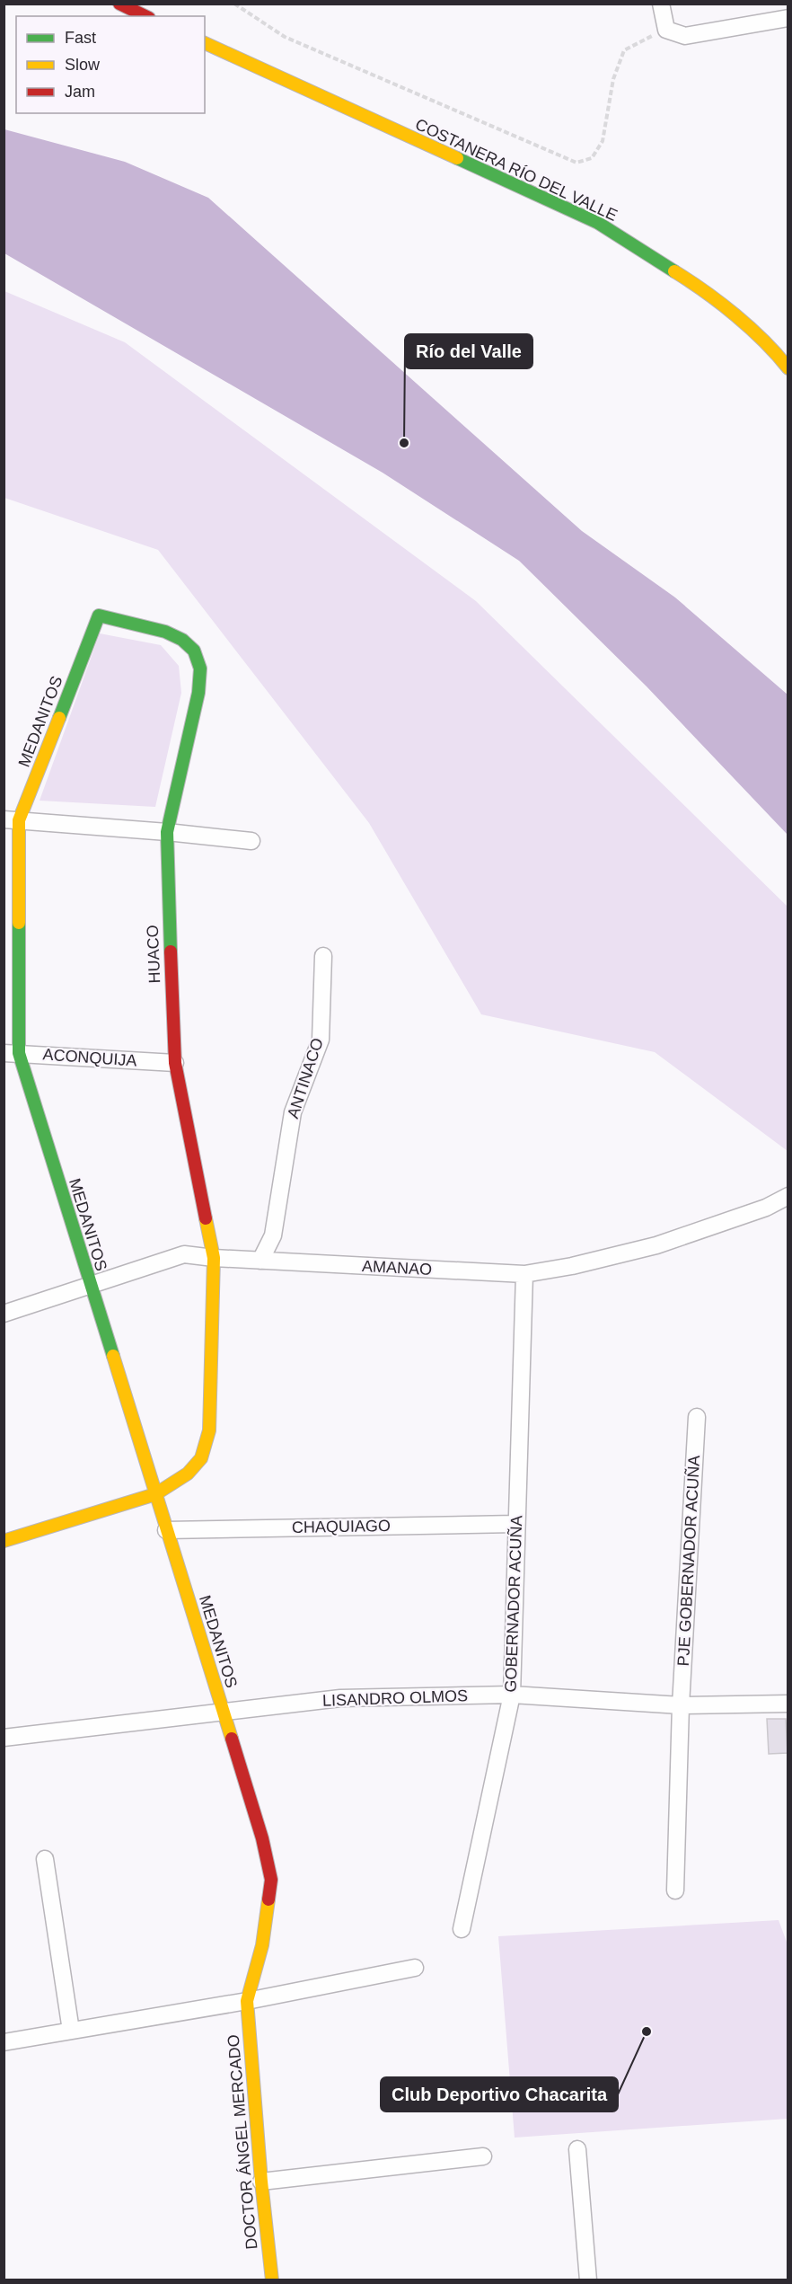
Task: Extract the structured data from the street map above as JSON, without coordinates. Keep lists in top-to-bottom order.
{
  "streets": {
    "street": [
      "COSTANERA RÍO DEL VALLE",
      "MEDANITOS",
      "HUACO",
      "ACONQUIJA",
      "ANTINACO",
      "AMANAO",
      "CHAQUIAGO",
      "PJE GOBERNADOR ACUÑA",
      "GOBERNADOR ACUÑA",
      "LISANDRO OLMOS",
      "DOCTOR ÁNGEL MERCADO"
    ]
  },
  "crossings": [
    ["MEDANITOS", "HUACO"],
    ["MEDANITOS", "ACONQUIJA"],
    ["MEDANITOS", "AMANAO"],
    ["MEDANITOS", "CHAQUIAGO"],
    ["MEDANITOS", "LISANDRO OLMOS"],
    ["MEDANITOS", "DOCTOR ÁNGEL MERCADO"],
    ["HUACO", "ACONQUIJA"],
    ["HUACO", "AMANAO"],
    ["ANTINACO", "AMANAO"],
    ["AMANAO", "GOBERNADOR ACUÑA"],
    ["CHAQUIAGO", "GOBERNADOR ACUÑA"],
    ["PJE GOBERNADOR ACUÑA", "LISANDRO OLMOS"],
    ["GOBERNADOR ACUÑA", "LISANDRO OLMOS"]
  ],
  "places": ["Río del Valle", "Club Deportivo Chacarita"],
  "legend": ["Fast", "Slow", "Jam"]
}
